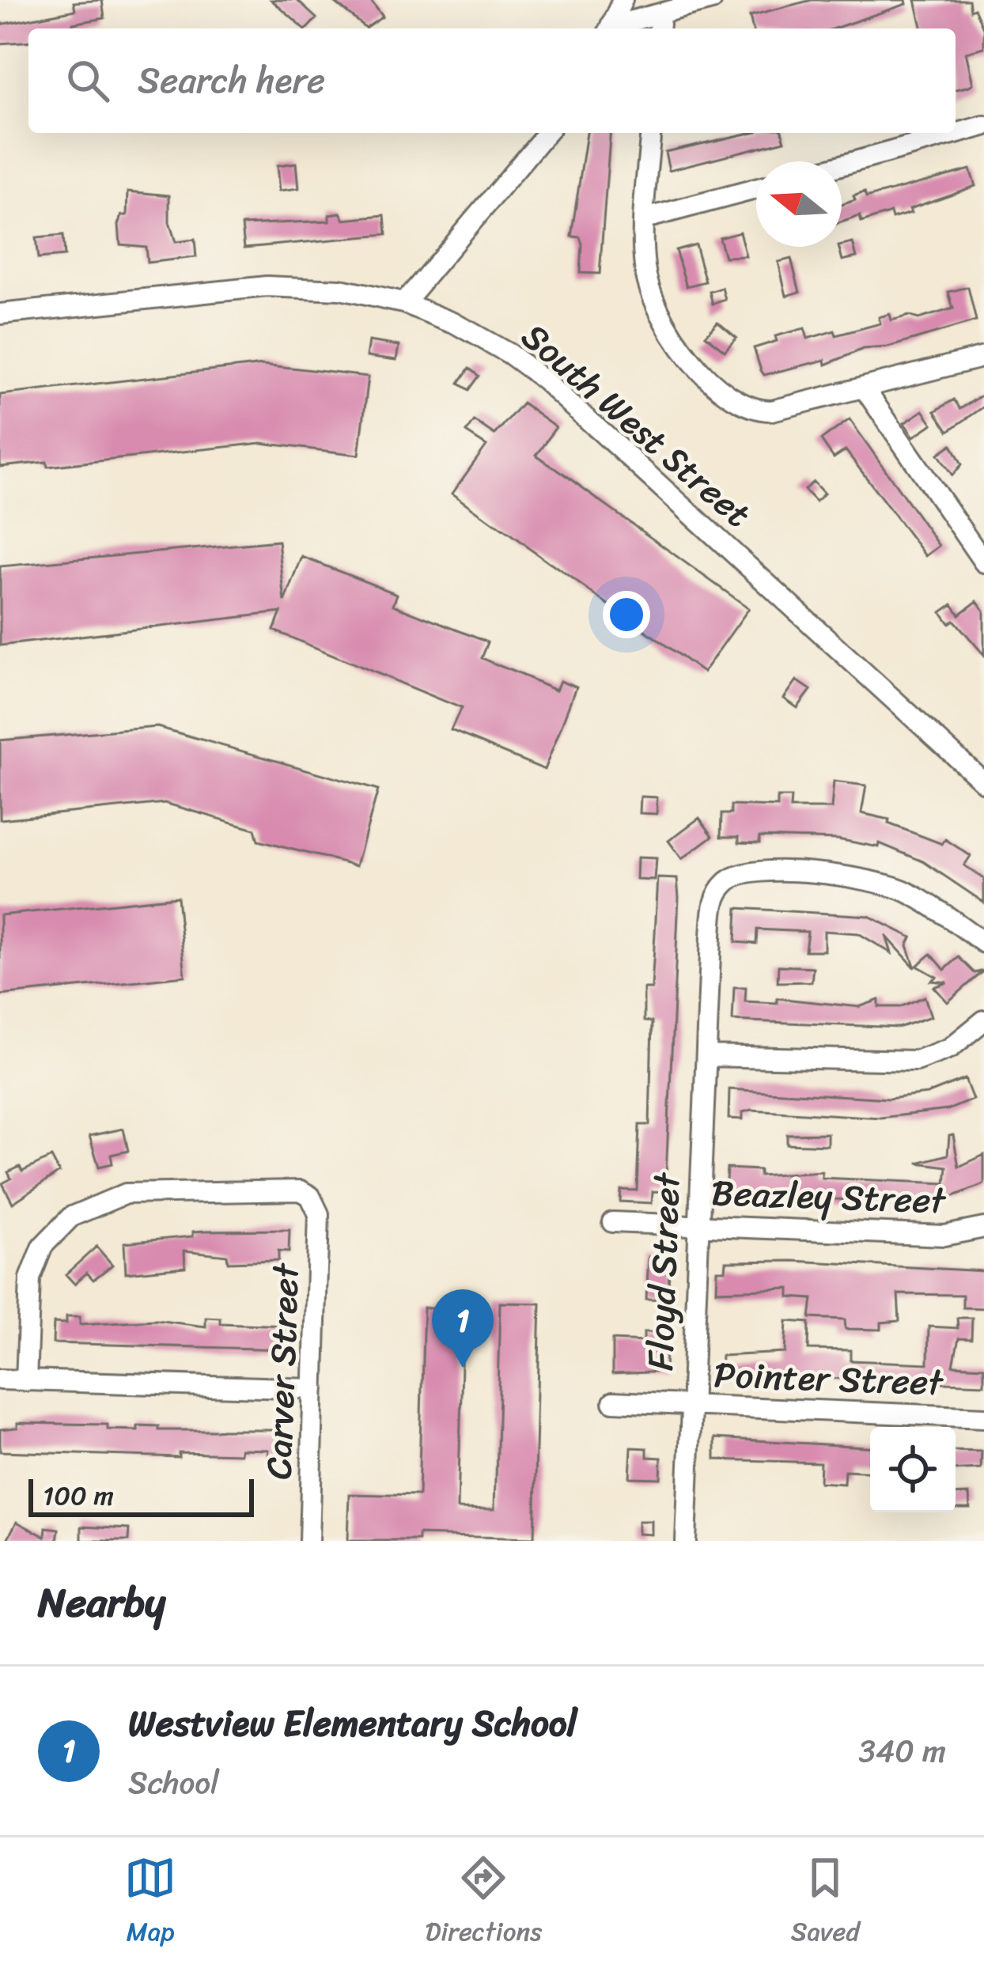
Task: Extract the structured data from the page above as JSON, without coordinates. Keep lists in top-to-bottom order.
{
  "streets": {
    "street": [
      "South West Street",
      "Beazley Street",
      "Floyd Street",
      "Carver Street",
      "Pointer Street"
    ]
  },
  "crossings": [
    ["Beazley Street", "Floyd Street"],
    ["Floyd Street", "Pointer Street"]
  ],
  "scale_bar": "100 m",
  "north": "left",
  "page": {
    "search": "Search here",
    "pins": "1",
    "scale": "100 m",
    "heading": "Nearby",
    "list": [
      {
        "mark": "1",
        "name": "Westview Elementary School",
        "note": "School",
        "value": "340 m"
      }
    ],
    "nav": ["Map", "Directions", "Saved"]
  }
}
